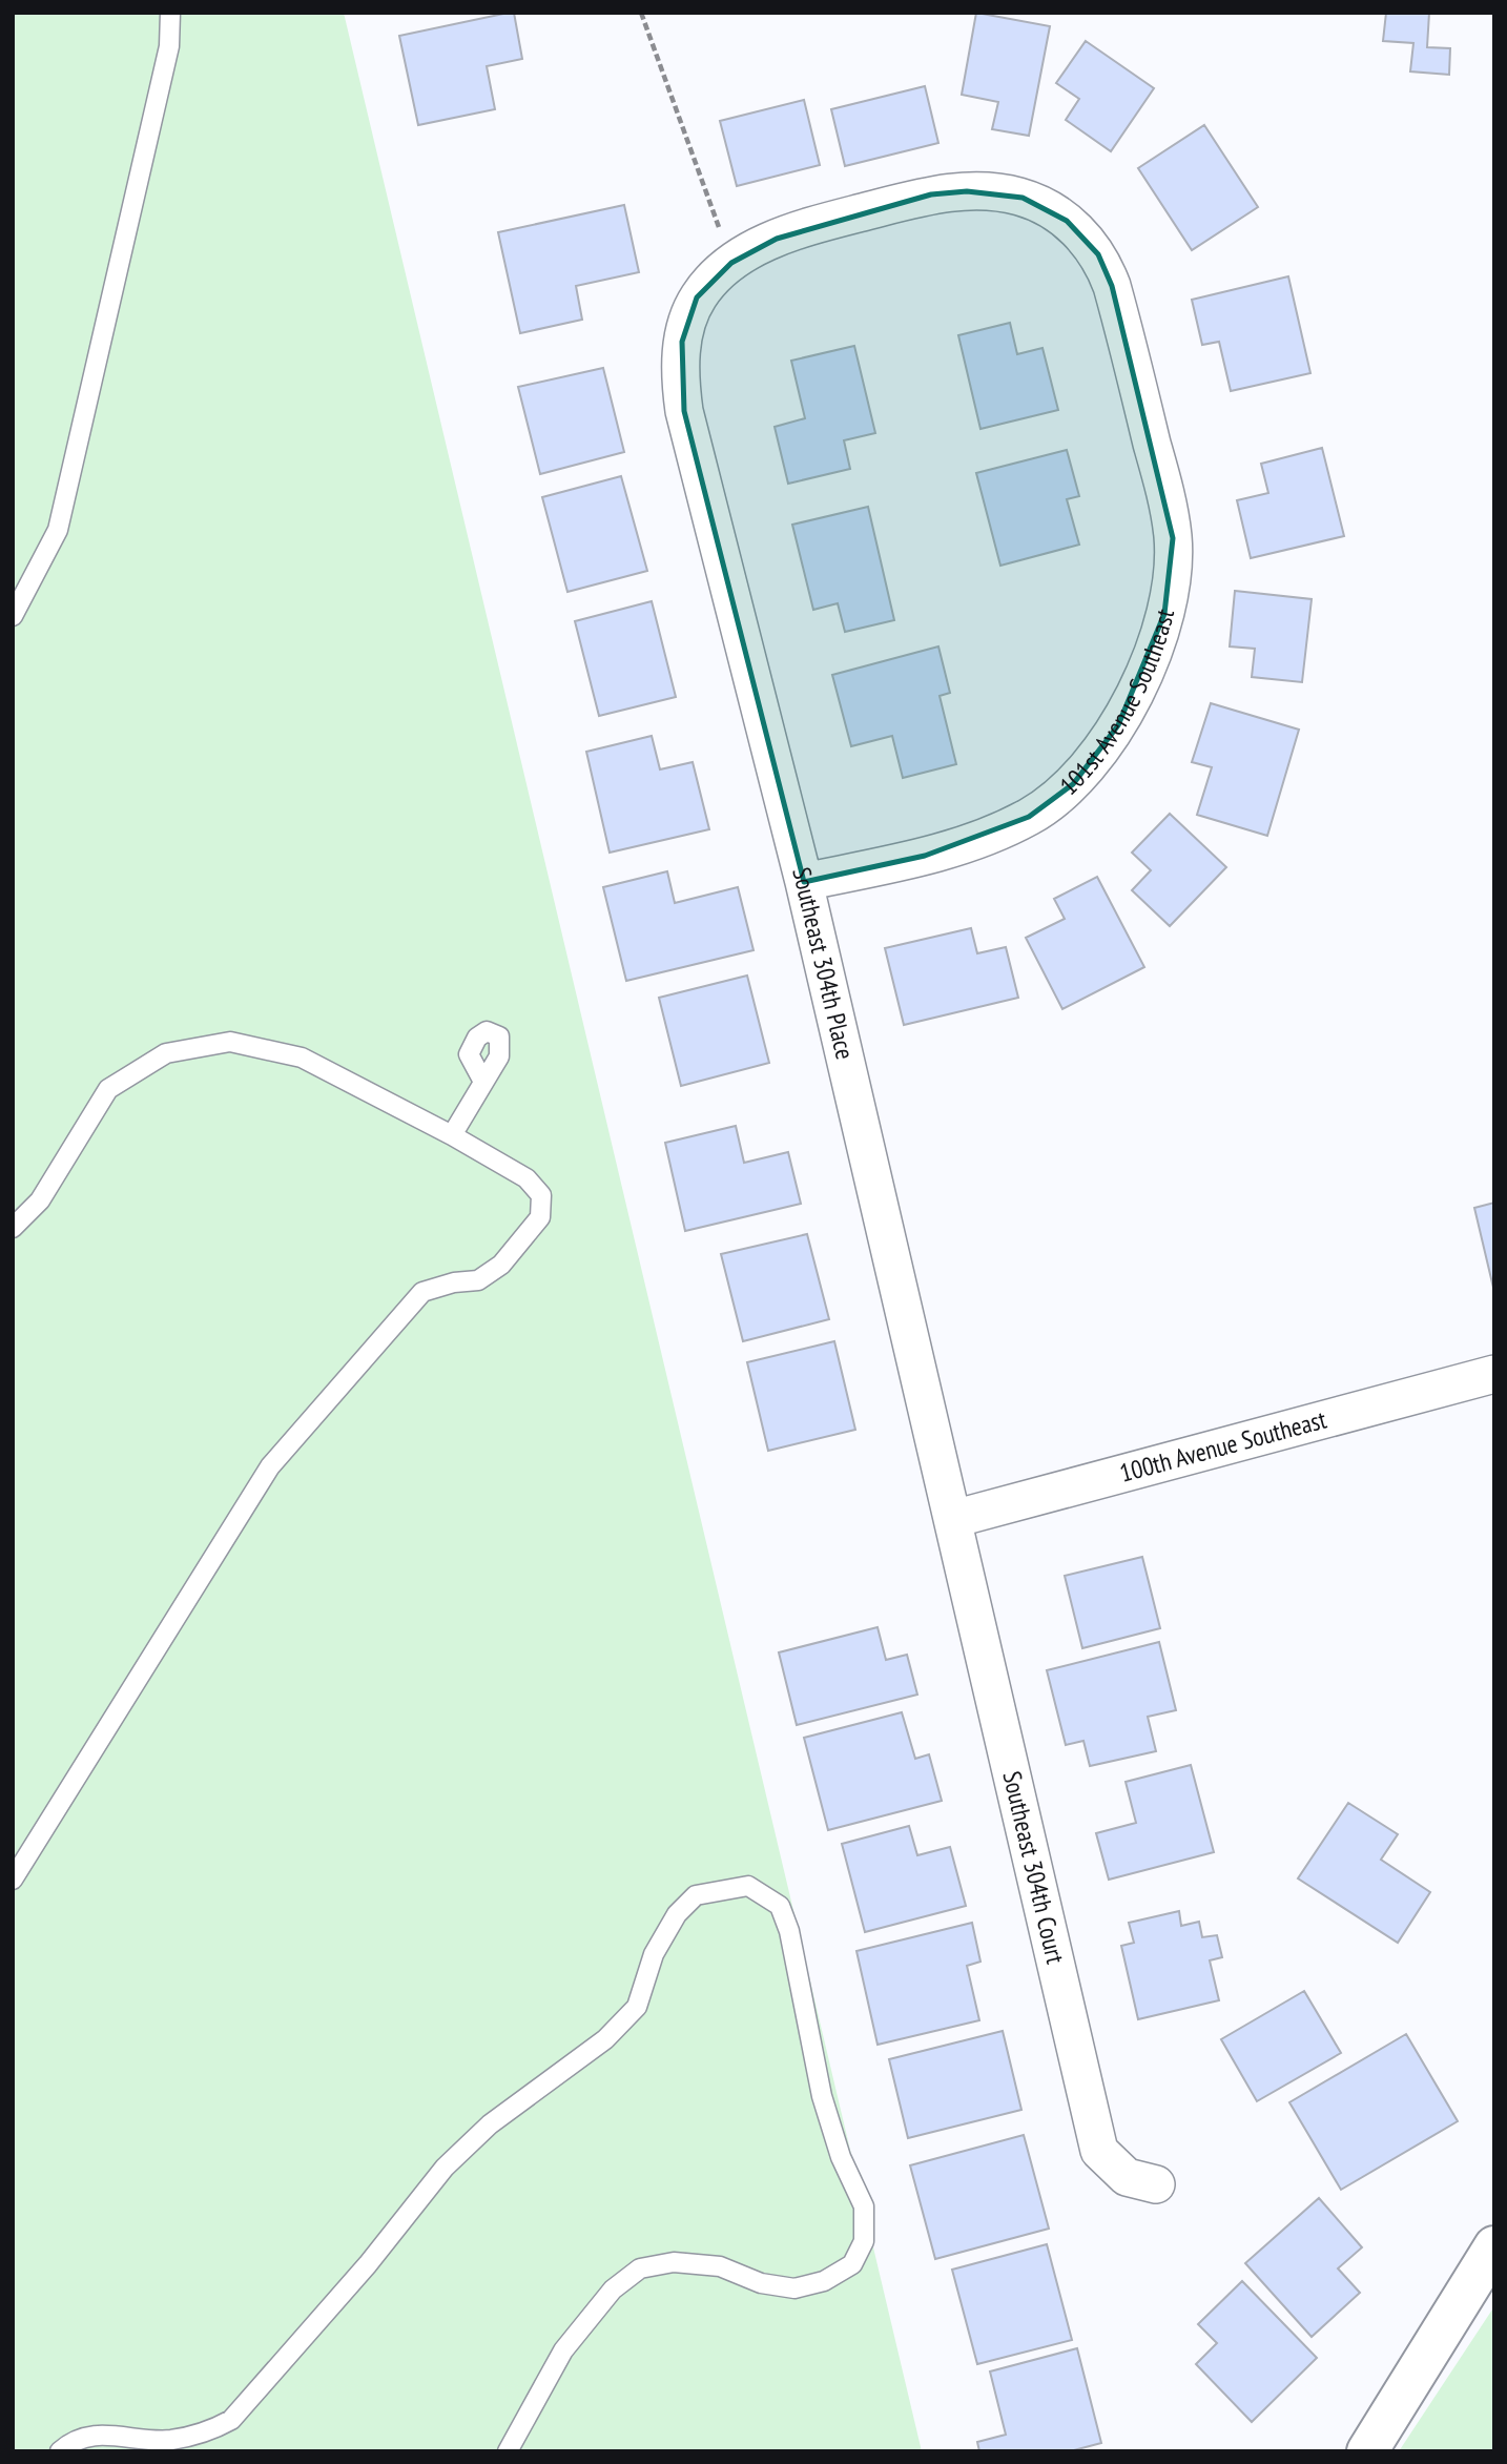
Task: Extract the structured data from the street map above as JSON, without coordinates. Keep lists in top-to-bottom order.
{
  "streets": {
    "street": [
      "101st Avenue Southeast",
      "Southeast 304th Place",
      "100th Avenue Southeast",
      "Southeast 304th Court"
    ]
  },
  "crossings": [
    ["101st Avenue Southeast", "Southeast 304th Place"],
    ["Southeast 304th Place", "100th Avenue Southeast"],
    ["Southeast 304th Place", "Southeast 304th Court"],
    ["100th Avenue Southeast", "Southeast 304th Court"]
  ]
}
